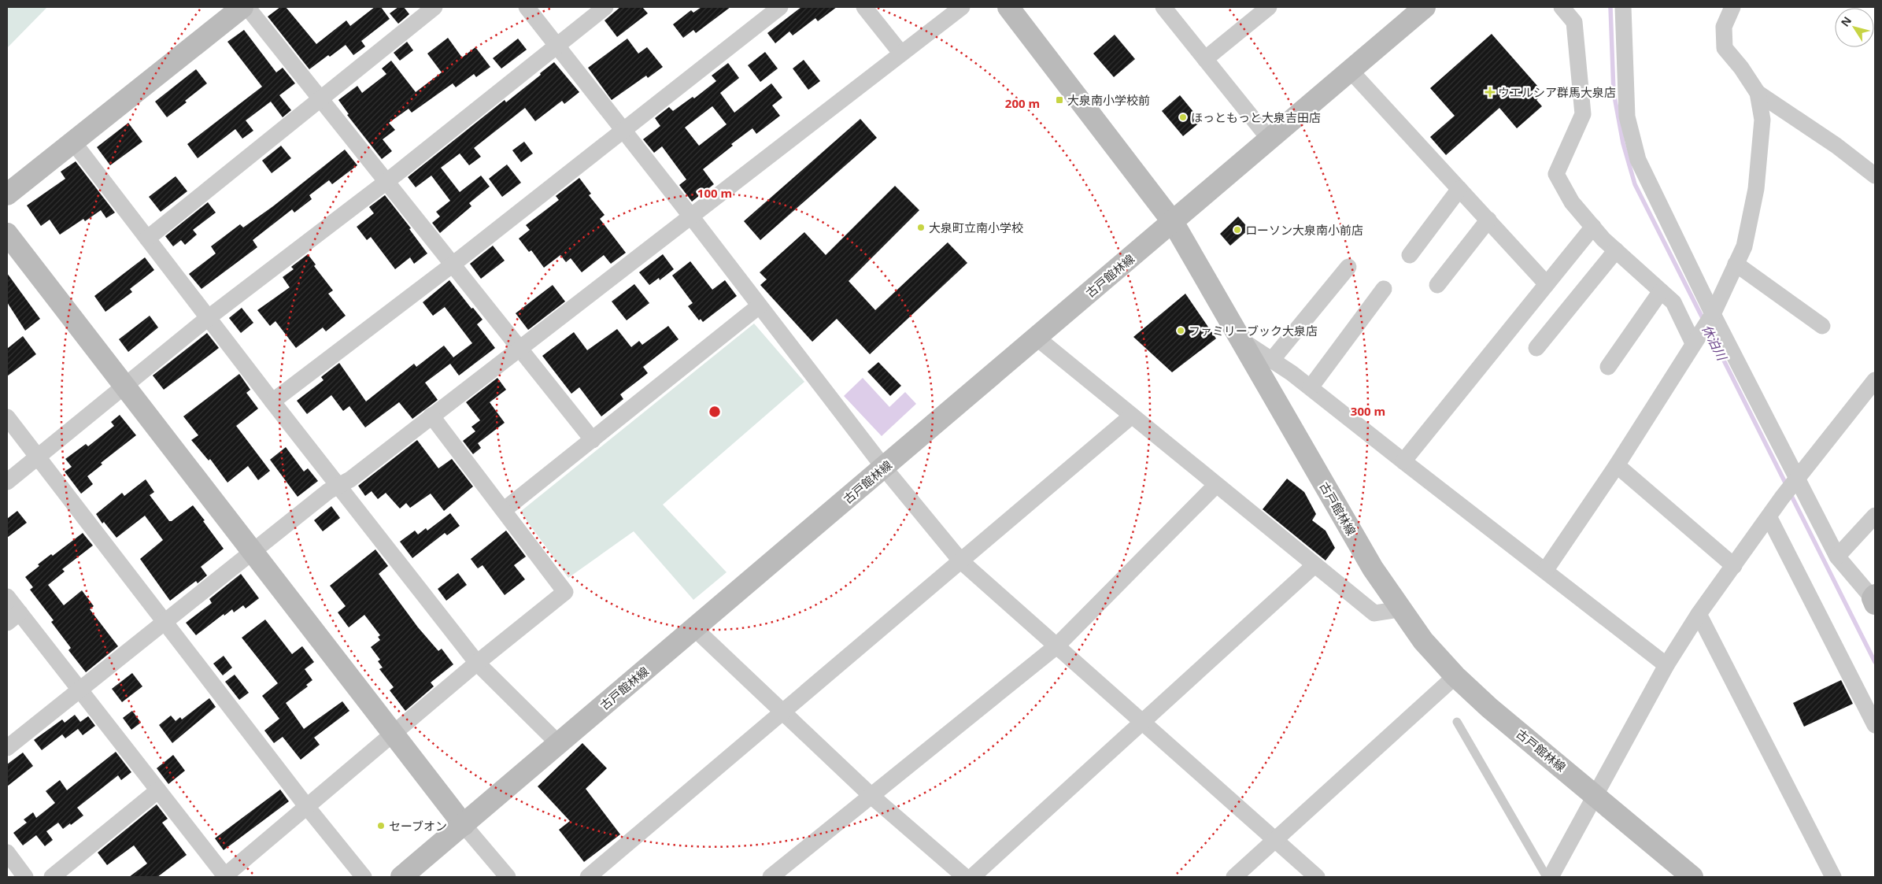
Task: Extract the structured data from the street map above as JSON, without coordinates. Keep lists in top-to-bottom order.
{
  "streets": {
    "main road": ["古戸館林線"]
  },
  "water": ["休泊川"],
  "places": {
    "health": ["ウエルシア群馬大泉店"],
    "transit": ["大泉南小学校前"],
    "other": [
      "ほっともっと大泉吉田店",
      "大泉町立南小学校",
      "ローソン大泉南小前店",
      "ファミリーブック大泉店",
      "セーブオン"
    ]
  },
  "north": "top left",
  "rings": ["200 m", "100 m", "300 m"]
}
